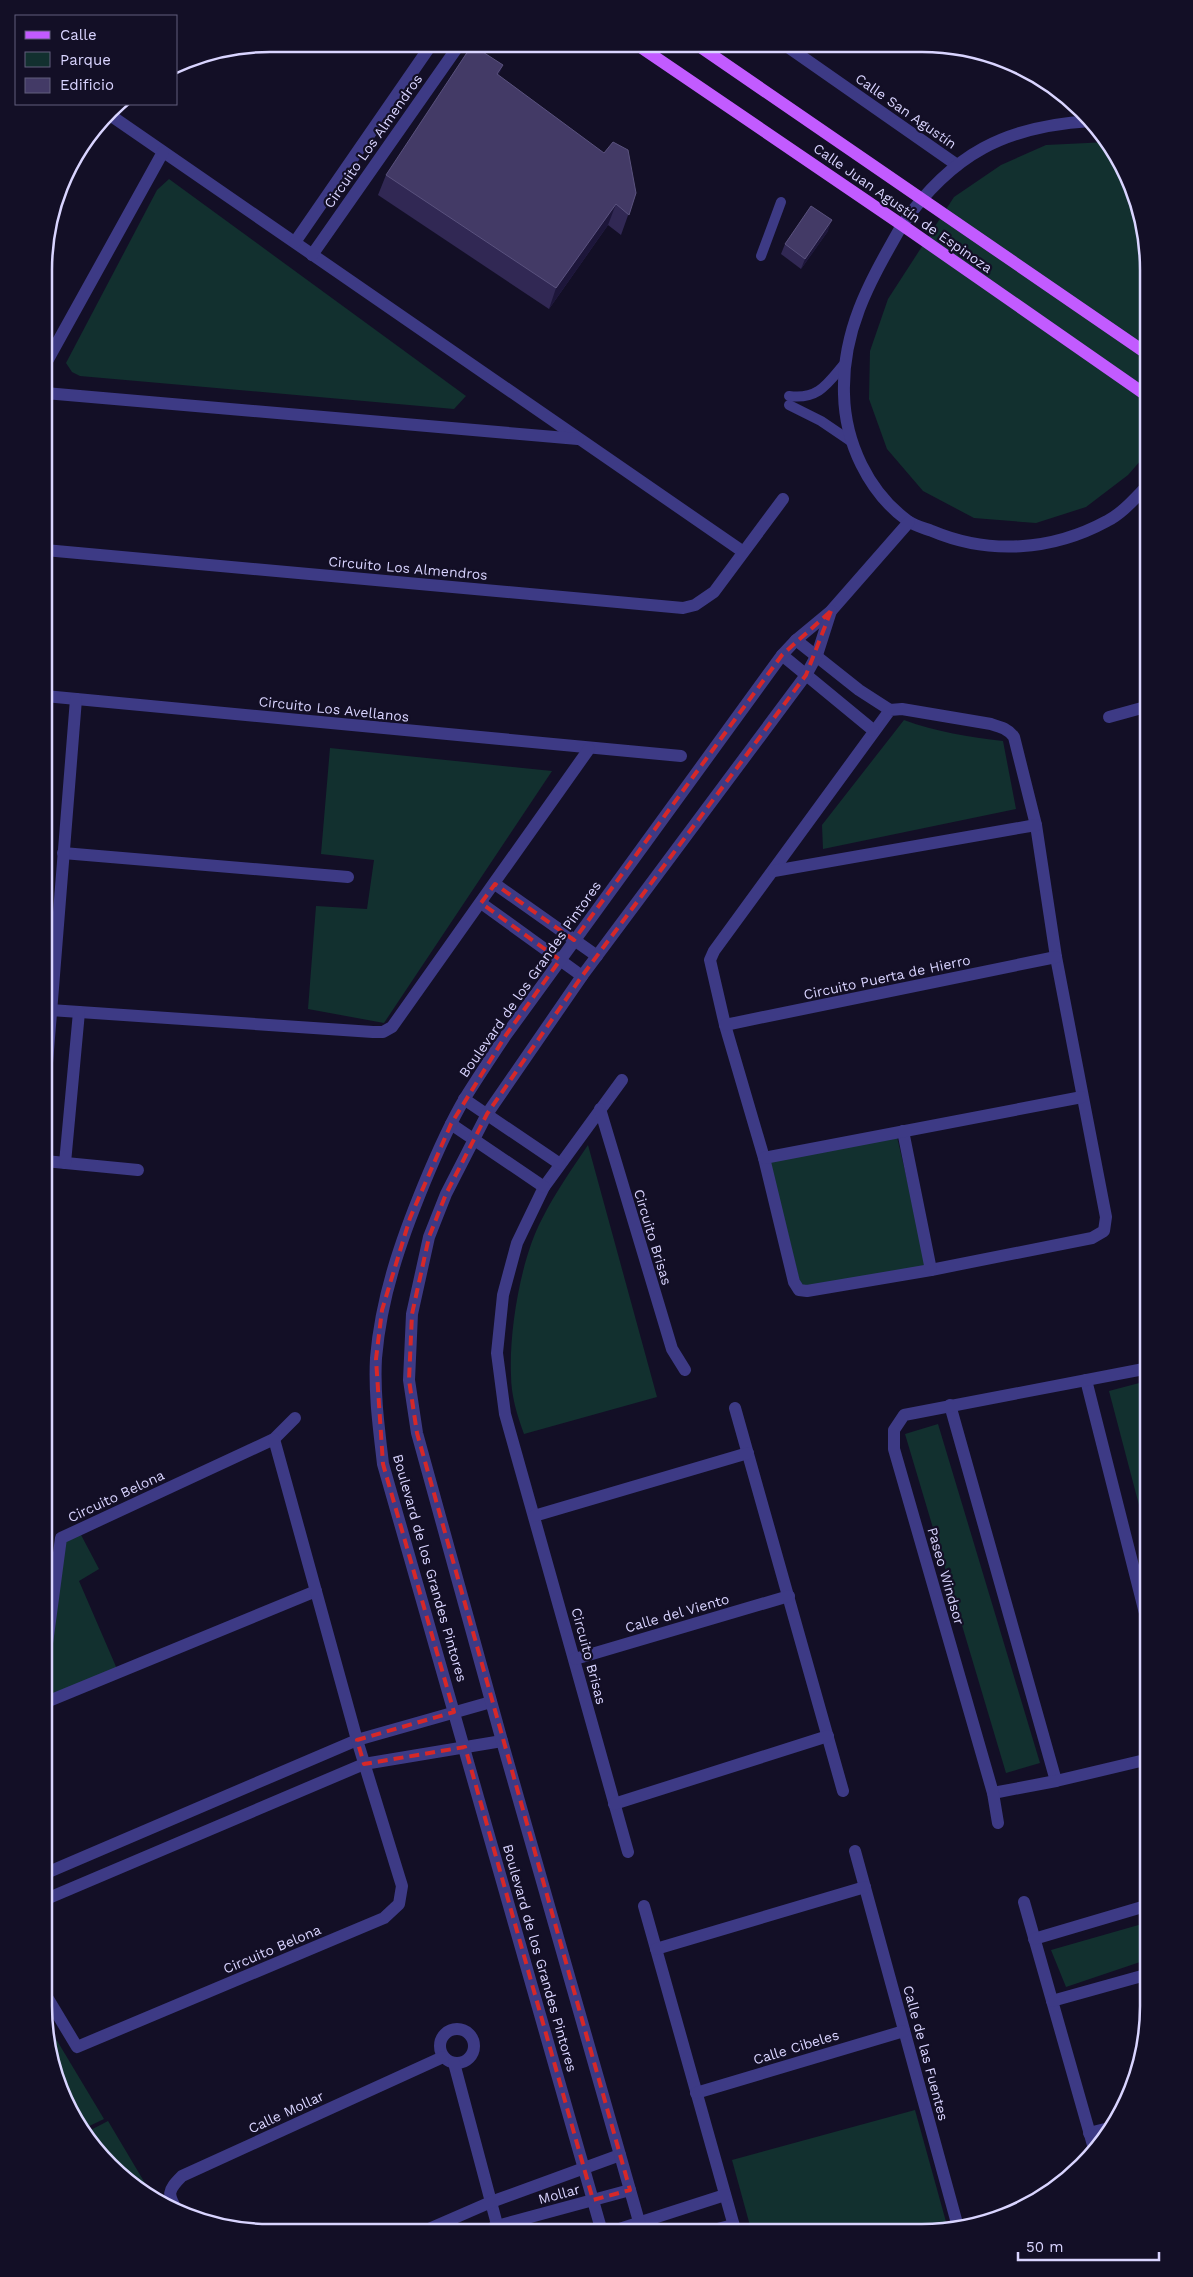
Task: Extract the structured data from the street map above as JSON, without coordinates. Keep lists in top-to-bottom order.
{
  "streets": {
    "main road": ["Calle Juan Agustín de Espinoza"],
    "street": [
      "Calle San Agustín",
      "Circuito Los Almendros",
      "Circuito Los Avellanos",
      "Circuito Puerta de Hierro",
      "Boulevard de los Grandes Pintores",
      "Circuito Brisas",
      "Circuito Belona",
      "Paseo Windsor",
      "Calle del Viento",
      "Calle Cibeles",
      "Calle de las Fuentes",
      "Calle Mollar",
      "Mollar"
    ]
  },
  "crossings": [
    ["Boulevard de los Grandes Pintores", "Mollar"],
    ["Circuito Brisas", "Calle del Viento"],
    ["Calle Cibeles", "Calle de las Fuentes"]
  ],
  "legend": ["Calle", "Parque", "Edificio"],
  "scale_bar": "50 m"
}
